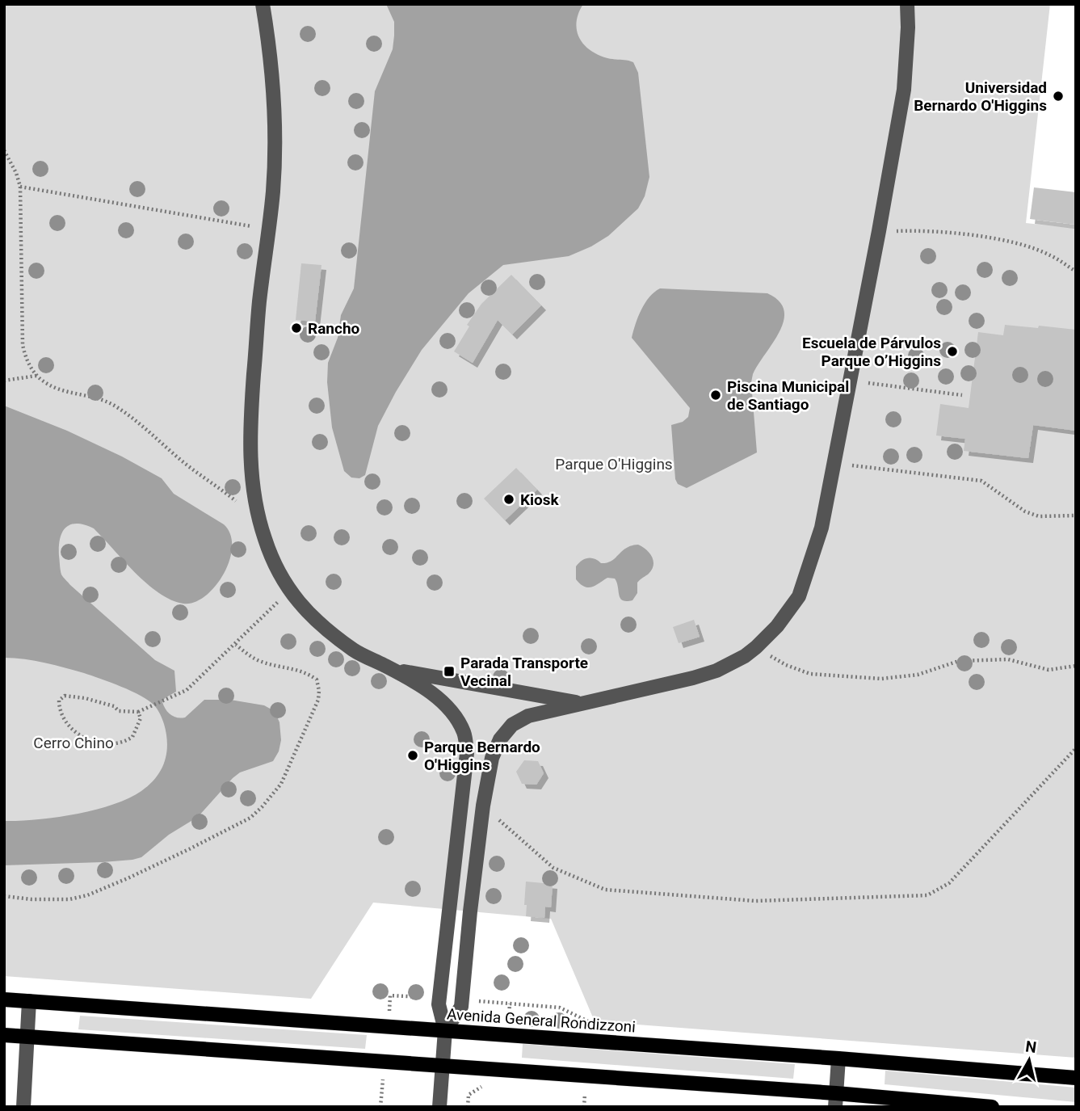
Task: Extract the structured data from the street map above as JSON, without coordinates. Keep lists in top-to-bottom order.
{
  "streets": {
    "main road": ["Avenida General Rondizzoni"]
  },
  "parks": ["Parque O'Higgins", "Cerro Chino"],
  "places": {
    "other": [
      "Universidad Bernardo O'Higgins",
      "Rancho",
      "Escuela de Párvulos Parque O’Higgins",
      "Piscina Municipal de Santiago",
      "Kiosk",
      "Parque Bernardo O'Higgins"
    ],
    "transit": ["Parada Transporte Vecinal"]
  },
  "north": "top"
}
